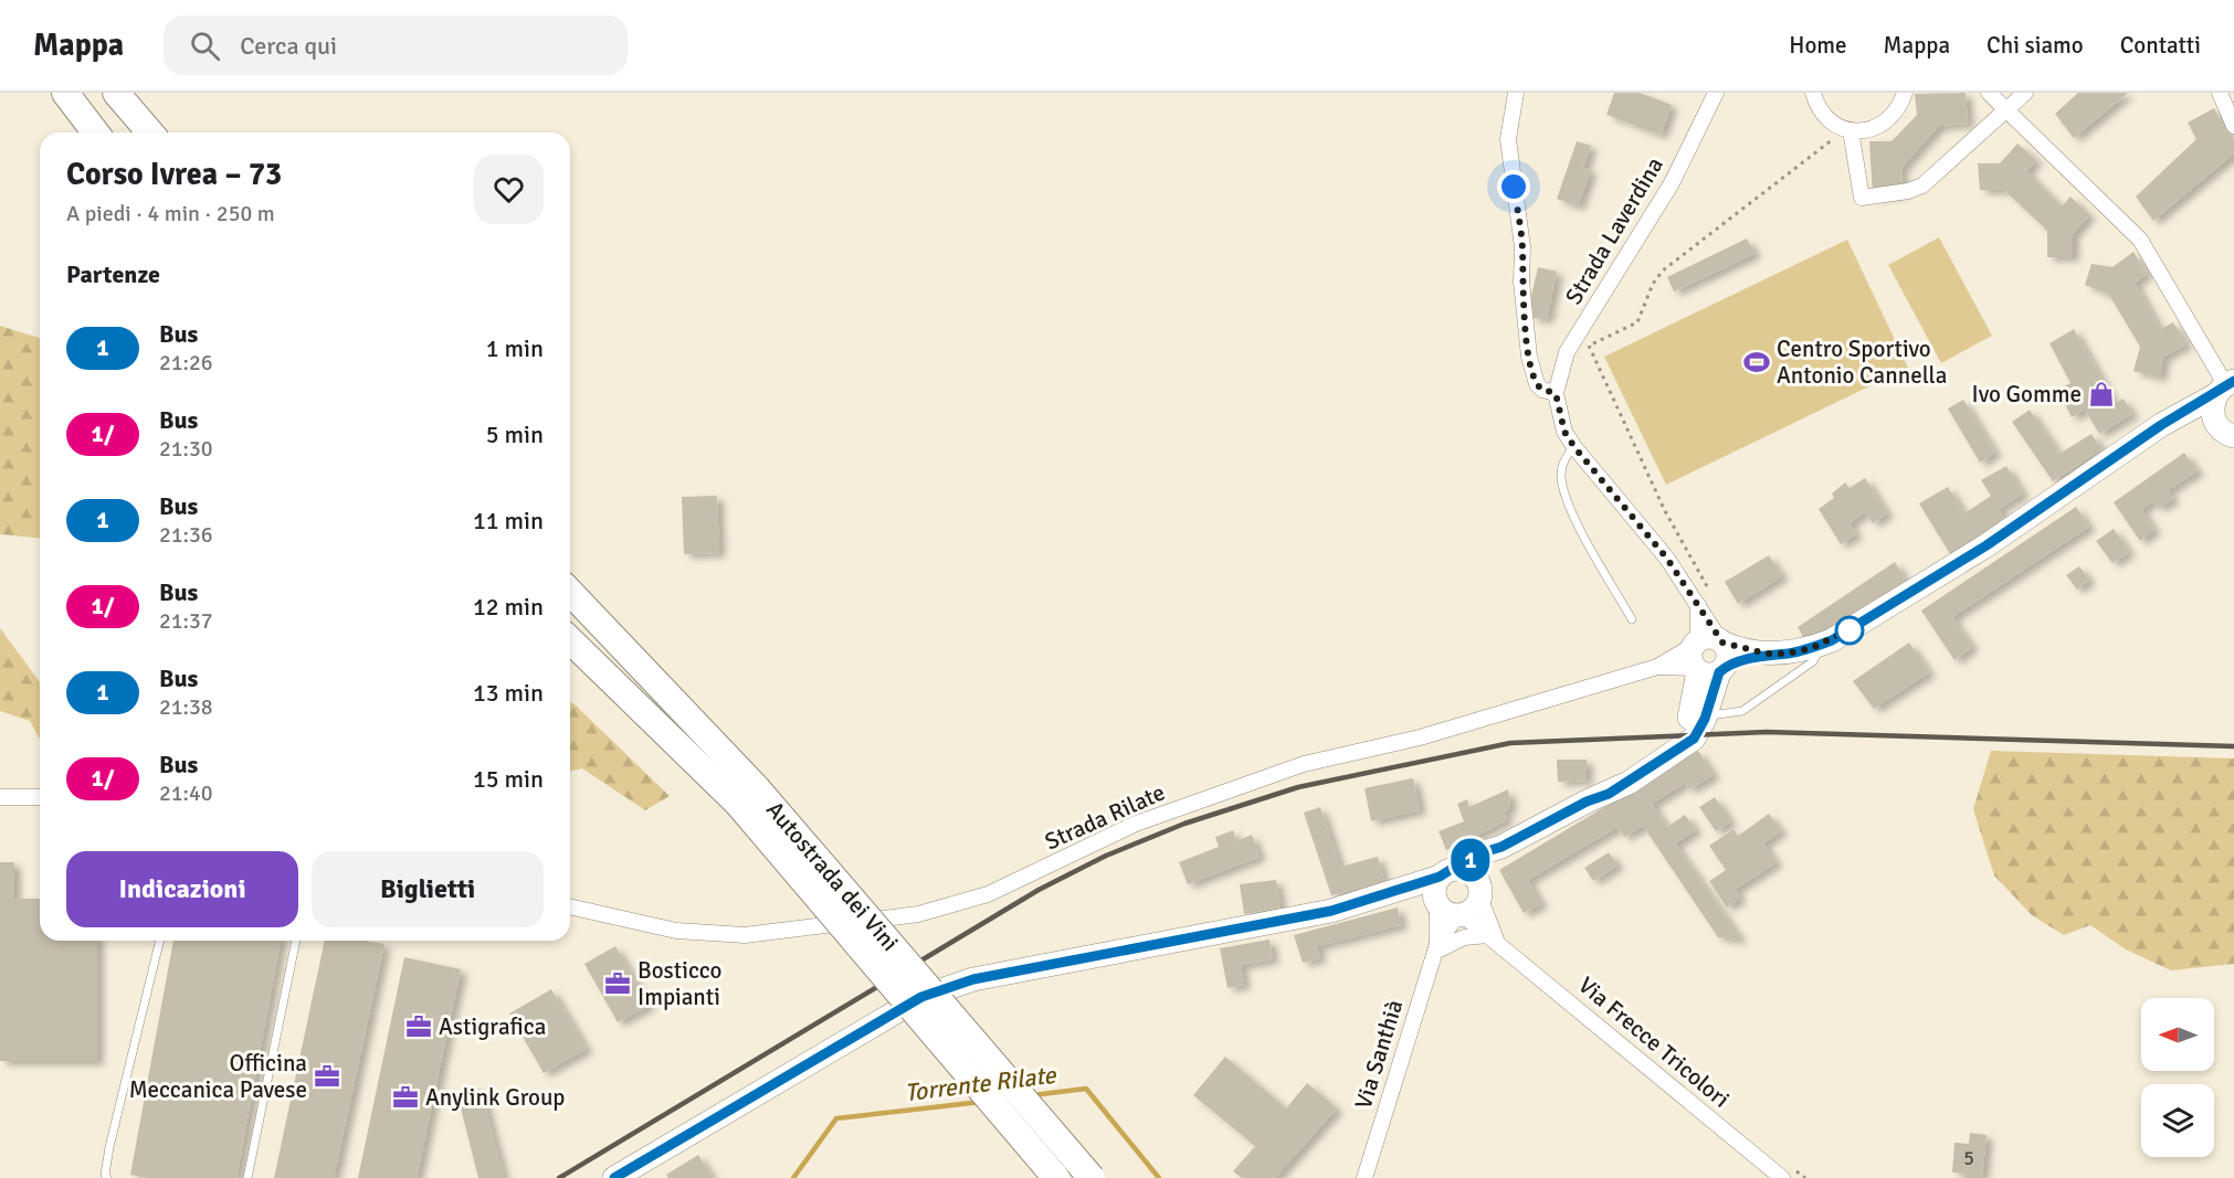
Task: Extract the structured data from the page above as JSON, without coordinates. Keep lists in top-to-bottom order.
{
  "streets": {
    "highway": ["Autostrada dei Vini"],
    "street": [
      "Strada Laverdina",
      "Strada Rilate",
      "Via Frecce Tricolori",
      "Via Santhià"
    ]
  },
  "crossings": [
    ["Strada Laverdina", "Strada Rilate"],
    ["Via Frecce Tricolori", "Via Santhià"]
  ],
  "water": ["Torrente Rilate"],
  "places": {
    "sports": ["Centro Sportivo Antonio Cannella"],
    "shop": ["Ivo Gomme"],
    "office": [
      "Bosticco Impianti",
      "Astigrafica",
      "Officina Meccanica Pavese",
      "Anylink Group"
    ]
  },
  "lines": ["bus line 1"],
  "house_numbers": ["5"],
  "north": "left",
  "page": {
    "header": "Mappa",
    "search": "Cerca qui",
    "nav": [
      "Home",
      "Mappa",
      "Chi siamo",
      "Contatti"
    ],
    "on_map": "1",
    "heading": [
      ["Corso Ivrea – 73", "A piedi · 4 min · 250 m"],
      "Partenze"
    ],
    "list": [
      {
        "mark": "1",
        "name": "Bus",
        "note": "21:26",
        "value": "1 min"
      },
      {
        "mark": "1/",
        "name": "Bus",
        "note": "21:30",
        "value": "5 min"
      },
      {
        "mark": "1",
        "name": "Bus",
        "note": "21:36",
        "value": "11 min"
      },
      {
        "mark": "1/",
        "name": "Bus",
        "note": "21:37",
        "value": "12 min"
      },
      {
        "mark": "1",
        "name": "Bus",
        "note": "21:38",
        "value": "13 min"
      },
      {
        "mark": "1/",
        "name": "Bus",
        "note": "21:40",
        "value": "15 min"
      }
    ],
    "buttons": ["Indicazioni", "Biglietti"]
  }
}
